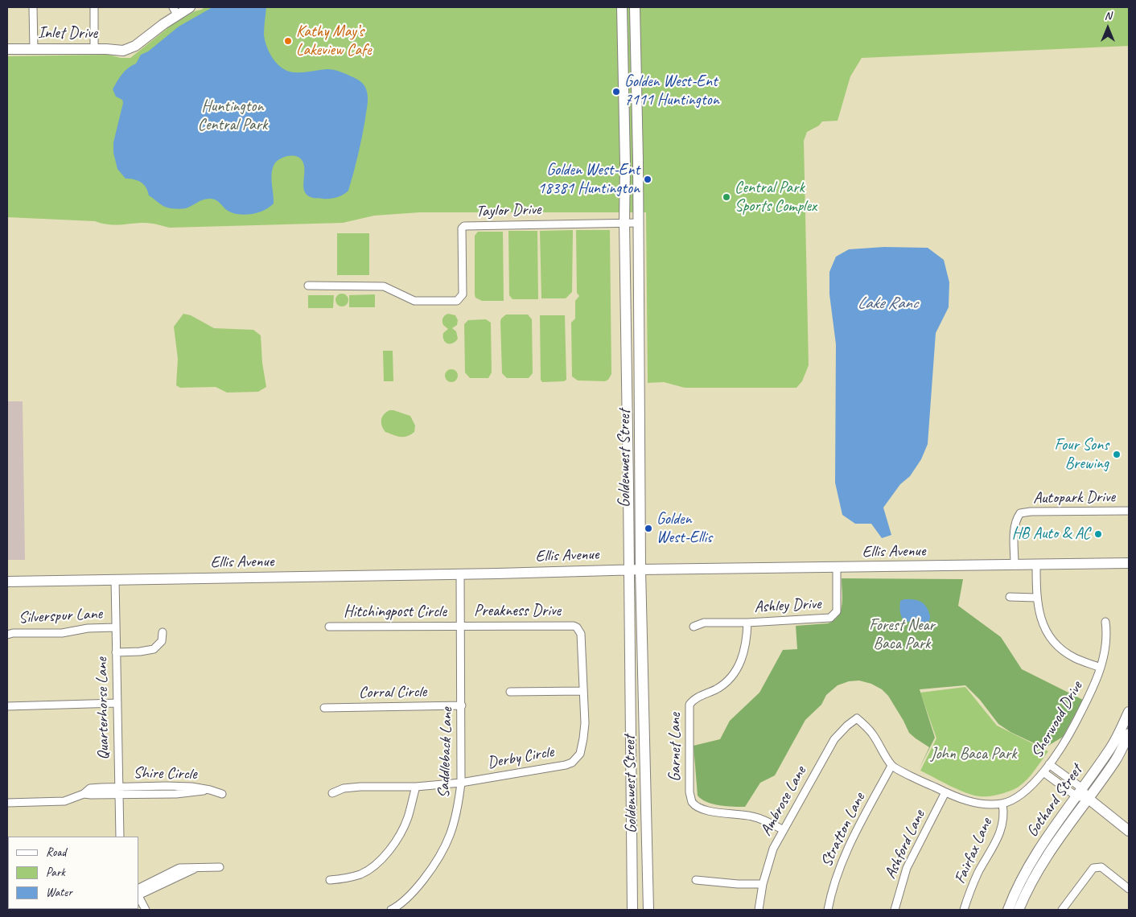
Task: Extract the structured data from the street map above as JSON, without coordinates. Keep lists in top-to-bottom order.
{
  "streets": {
    "main road": [
      "Inlet Drive",
      "Goldenwest Street",
      "Ellis Avenue",
      "Gothard Street"
    ],
    "street": [
      "Taylor Drive",
      "Autopark Drive",
      "Ashley Drive",
      "Preakness Drive",
      "Hitchingpost Circle",
      "Silverspur Lane",
      "Corral Circle",
      "Quarterhorse Lane",
      "Sherwood Drive",
      "Garnet Lane",
      "Saddleback Lane",
      "Derby Circle",
      "Shire Circle",
      "Ambrose Lane",
      "Stratton Lane",
      "Ashford Lane",
      "Fairfax Lane"
    ]
  },
  "crossings": [
    ["Taylor Drive", "Goldenwest Street"],
    ["Goldenwest Street", "Ellis Avenue"],
    ["Autopark Drive", "Ellis Avenue"],
    ["Ellis Avenue", "Ashley Drive"],
    ["Ellis Avenue", "Quarterhorse Lane"],
    ["Ellis Avenue", "Saddleback Lane"],
    ["Ashley Drive", "Garnet Lane"],
    ["Preakness Drive", "Hitchingpost Circle"],
    ["Preakness Drive", "Saddleback Lane"],
    ["Preakness Drive", "Derby Circle"],
    ["Hitchingpost Circle", "Saddleback Lane"],
    ["Silverspur Lane", "Quarterhorse Lane"],
    ["Corral Circle", "Saddleback Lane"],
    ["Quarterhorse Lane", "Shire Circle"],
    ["Sherwood Drive", "Ambrose Lane"],
    ["Sherwood Drive", "Stratton Lane"],
    ["Sherwood Drive", "Ashford Lane"],
    ["Sherwood Drive", "Fairfax Lane"],
    ["Garnet Lane", "Ambrose Lane"],
    ["Saddleback Lane", "Derby Circle"],
    ["Ambrose Lane", "Stratton Lane"]
  ],
  "water": ["Lake Ranc"],
  "parks": ["Huntington Central Park", "Forest Near Baca Park", "John Baca Park"],
  "places": [
    "Kathy May’s Lakeview Cafe",
    "Golden West-Ent 7111 Huntington",
    "Golden West-Ent 18381 Huntington",
    "Central Park Sports Complex",
    "Four Sons Brewing",
    "Golden West-Ellis",
    "HB Auto & AC"
  ],
  "legend": ["Road", "Park", "Water"],
  "north": "top"
}
